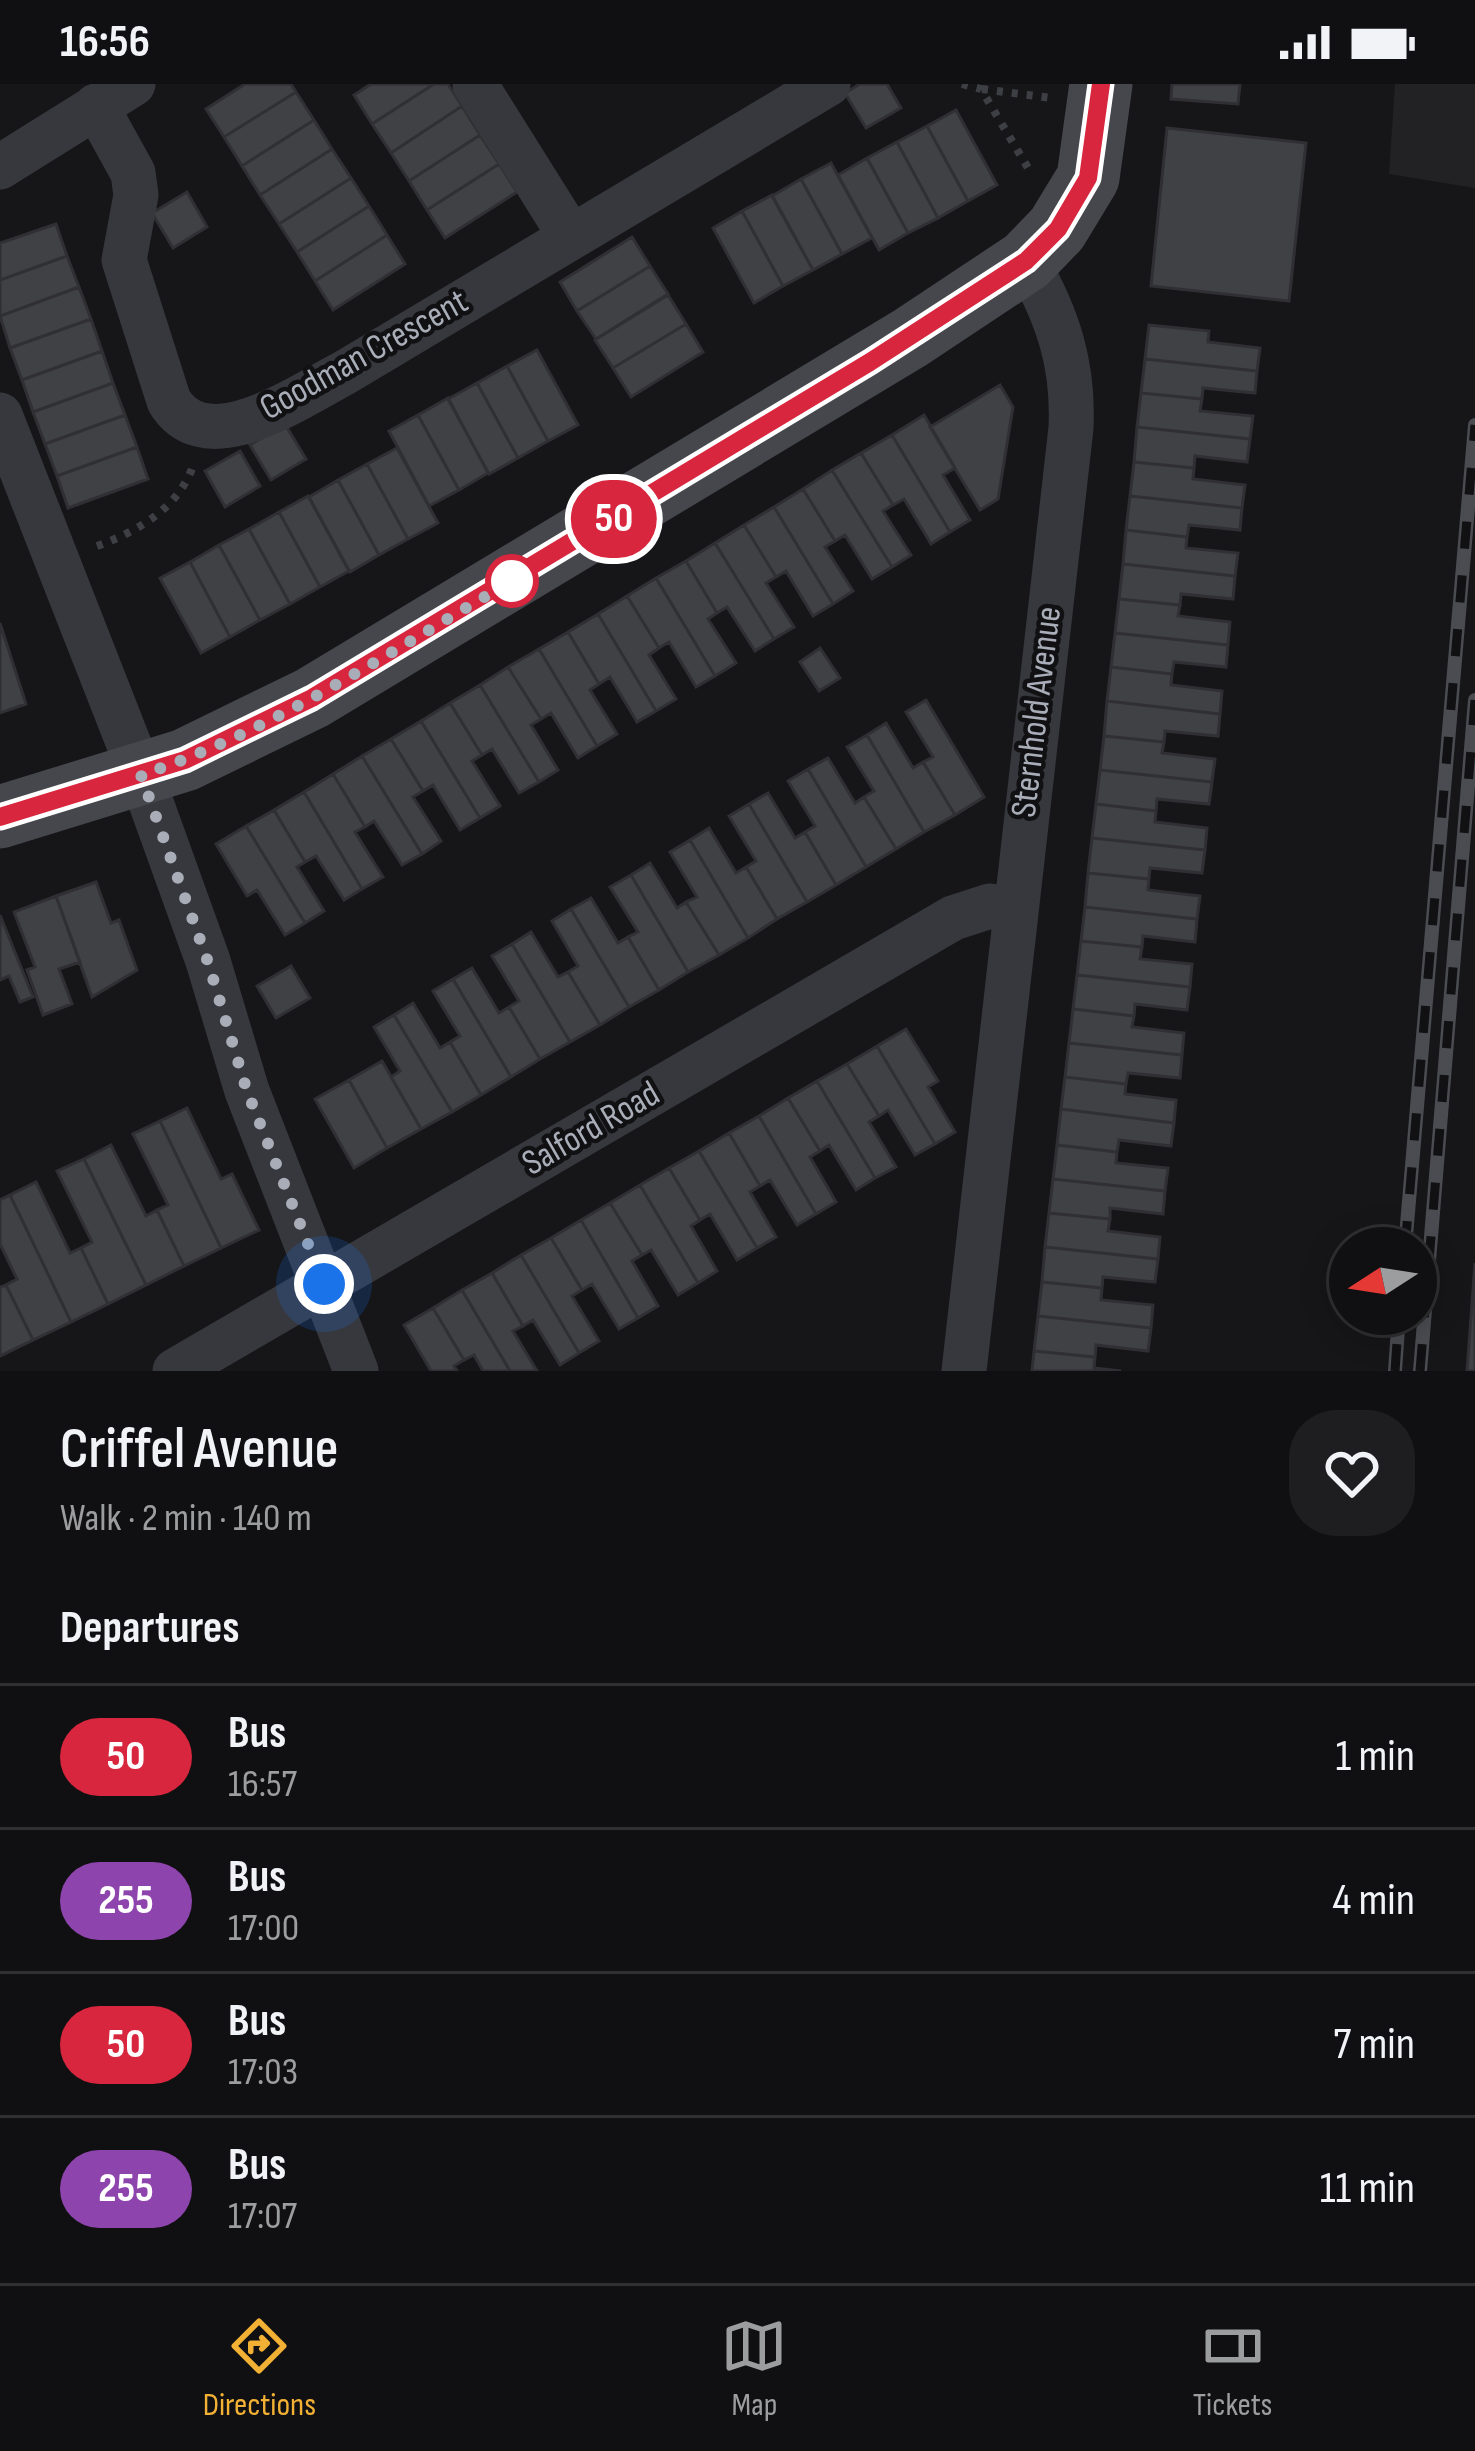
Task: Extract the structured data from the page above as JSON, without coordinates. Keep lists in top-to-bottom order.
{
  "streets": {
    "street": ["Goodman Crescent", "Sternhold Avenue", "Salford Road"]
  },
  "crossings": [
    ["Sternhold Avenue", "Salford Road"]
  ],
  "lines": ["bus line 50"],
  "north": "left",
  "page": {
    "status": "16:56",
    "on_map": "50",
    "heading": [
      ["Criffel Avenue", "Walk · 2 min · 140 m"],
      "Departures"
    ],
    "list": [
      {
        "mark": "50",
        "name": "Bus",
        "note": "16:57",
        "value": "1 min"
      },
      {
        "mark": "255",
        "name": "Bus",
        "note": "17:00",
        "value": "4 min"
      },
      {
        "mark": "50",
        "name": "Bus",
        "note": "17:03",
        "value": "7 min"
      },
      {
        "mark": "255",
        "name": "Bus",
        "note": "17:07",
        "value": "11 min"
      }
    ],
    "tabs": ["Directions", "Map", "Tickets"]
  }
}
